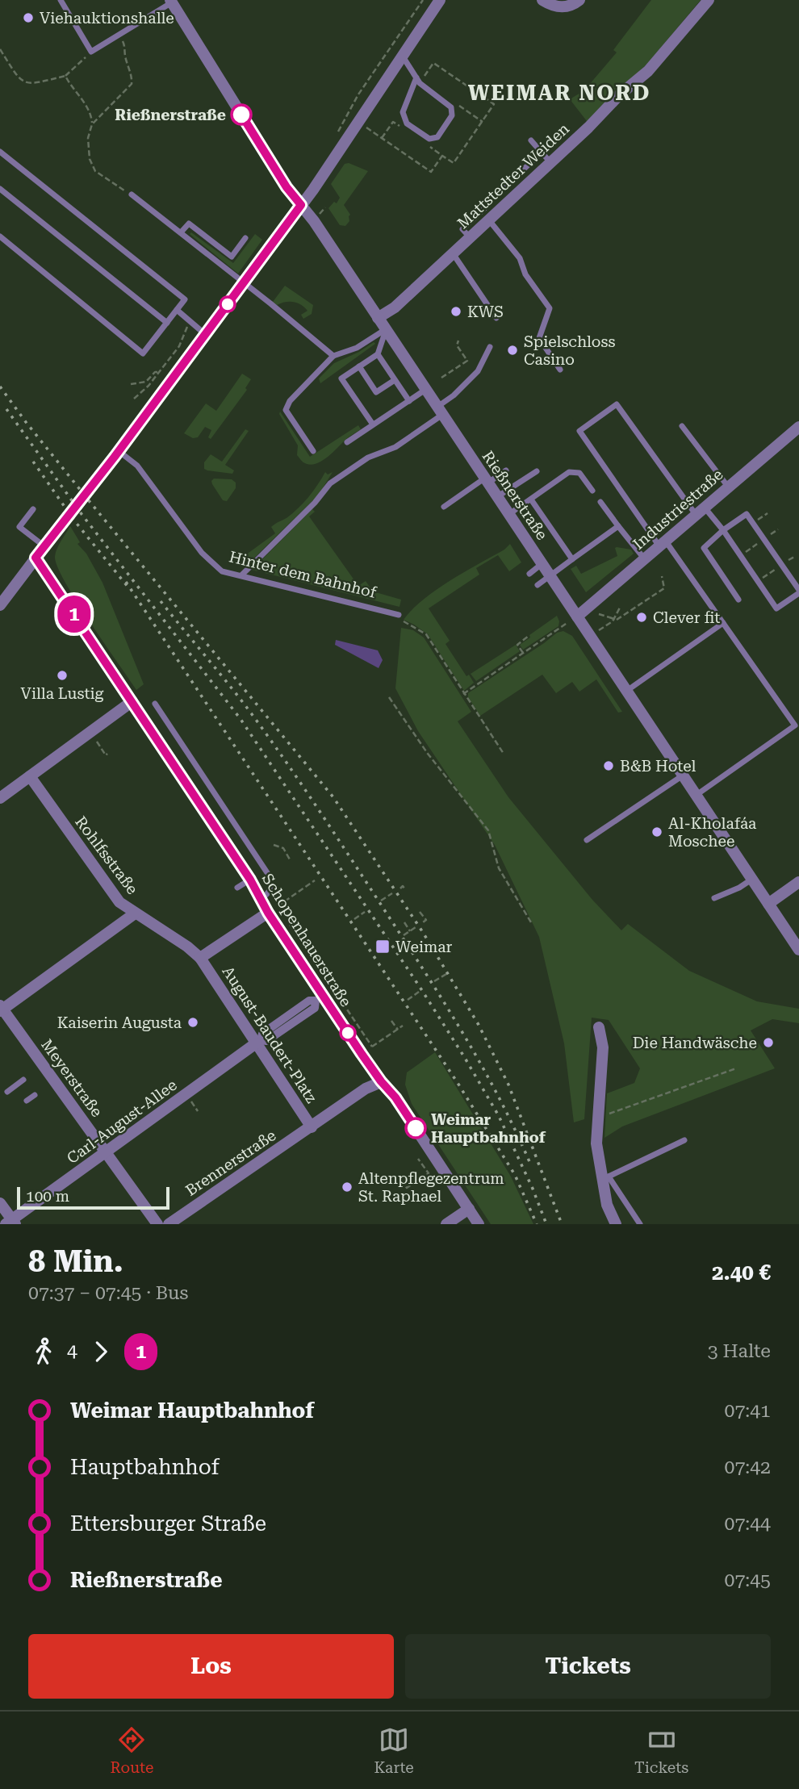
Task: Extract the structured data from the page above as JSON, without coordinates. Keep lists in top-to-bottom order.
{
  "streets": {
    "street": [
      "Mattstedter Weiden",
      "Rießnerstraße",
      "Industriestraße",
      "Rohlfsstraße",
      "Schopenhauerstraße",
      "August-Baudert-Platz",
      "Meyerstraße",
      "Carl-August-Allee",
      "Brennerstraße"
    ],
    "lane": ["Hinter dem Bahnhof"]
  },
  "crossings": [
    ["Mattstedter Weiden", "Rießnerstraße"],
    ["Rießnerstraße", "Industriestraße"],
    ["Rohlfsstraße", "August-Baudert-Platz"],
    ["Schopenhauerstraße", "August-Baudert-Platz"],
    ["August-Baudert-Platz", "Carl-August-Allee"],
    ["August-Baudert-Platz", "Brennerstraße"],
    ["Meyerstraße", "Carl-August-Allee"]
  ],
  "districts": ["WEIMAR NORD"],
  "places": {
    "other": [
      "Viehauktionshalle",
      "Rießnerstraße",
      "KWS",
      "Spielschloss Casino",
      "Clever fit",
      "Villa Lustig",
      "B&B Hotel",
      "Al-Kholafa´a Moschee",
      "Kaiserin Augusta",
      "Die Handwäsche",
      "Weimar Hauptbahnhof",
      "Altenpflegezentrum St. Raphael"
    ],
    "transit": ["Weimar"]
  },
  "lines": ["bus line 1"],
  "scale_bar": "100 m",
  "page": {
    "on_map": "1",
    "scale": "100 m",
    "heading": ["8 Min.", "07:37 – 07:45 · Bus", "2.40 €"],
    "legs": ["4", "1", "3 Halte"],
    "list": [
      {
        "name": "Weimar Hauptbahnhof",
        "value": "07:41"
      },
      {
        "name": "Hauptbahnhof",
        "value": "07:42"
      },
      {
        "name": "Ettersburger Straße",
        "value": "07:44"
      },
      {
        "name": "Rießnerstraße",
        "value": "07:45"
      }
    ],
    "buttons": ["Los", "Tickets"],
    "tabs": ["Route", "Karte", "Tickets"]
  }
}
